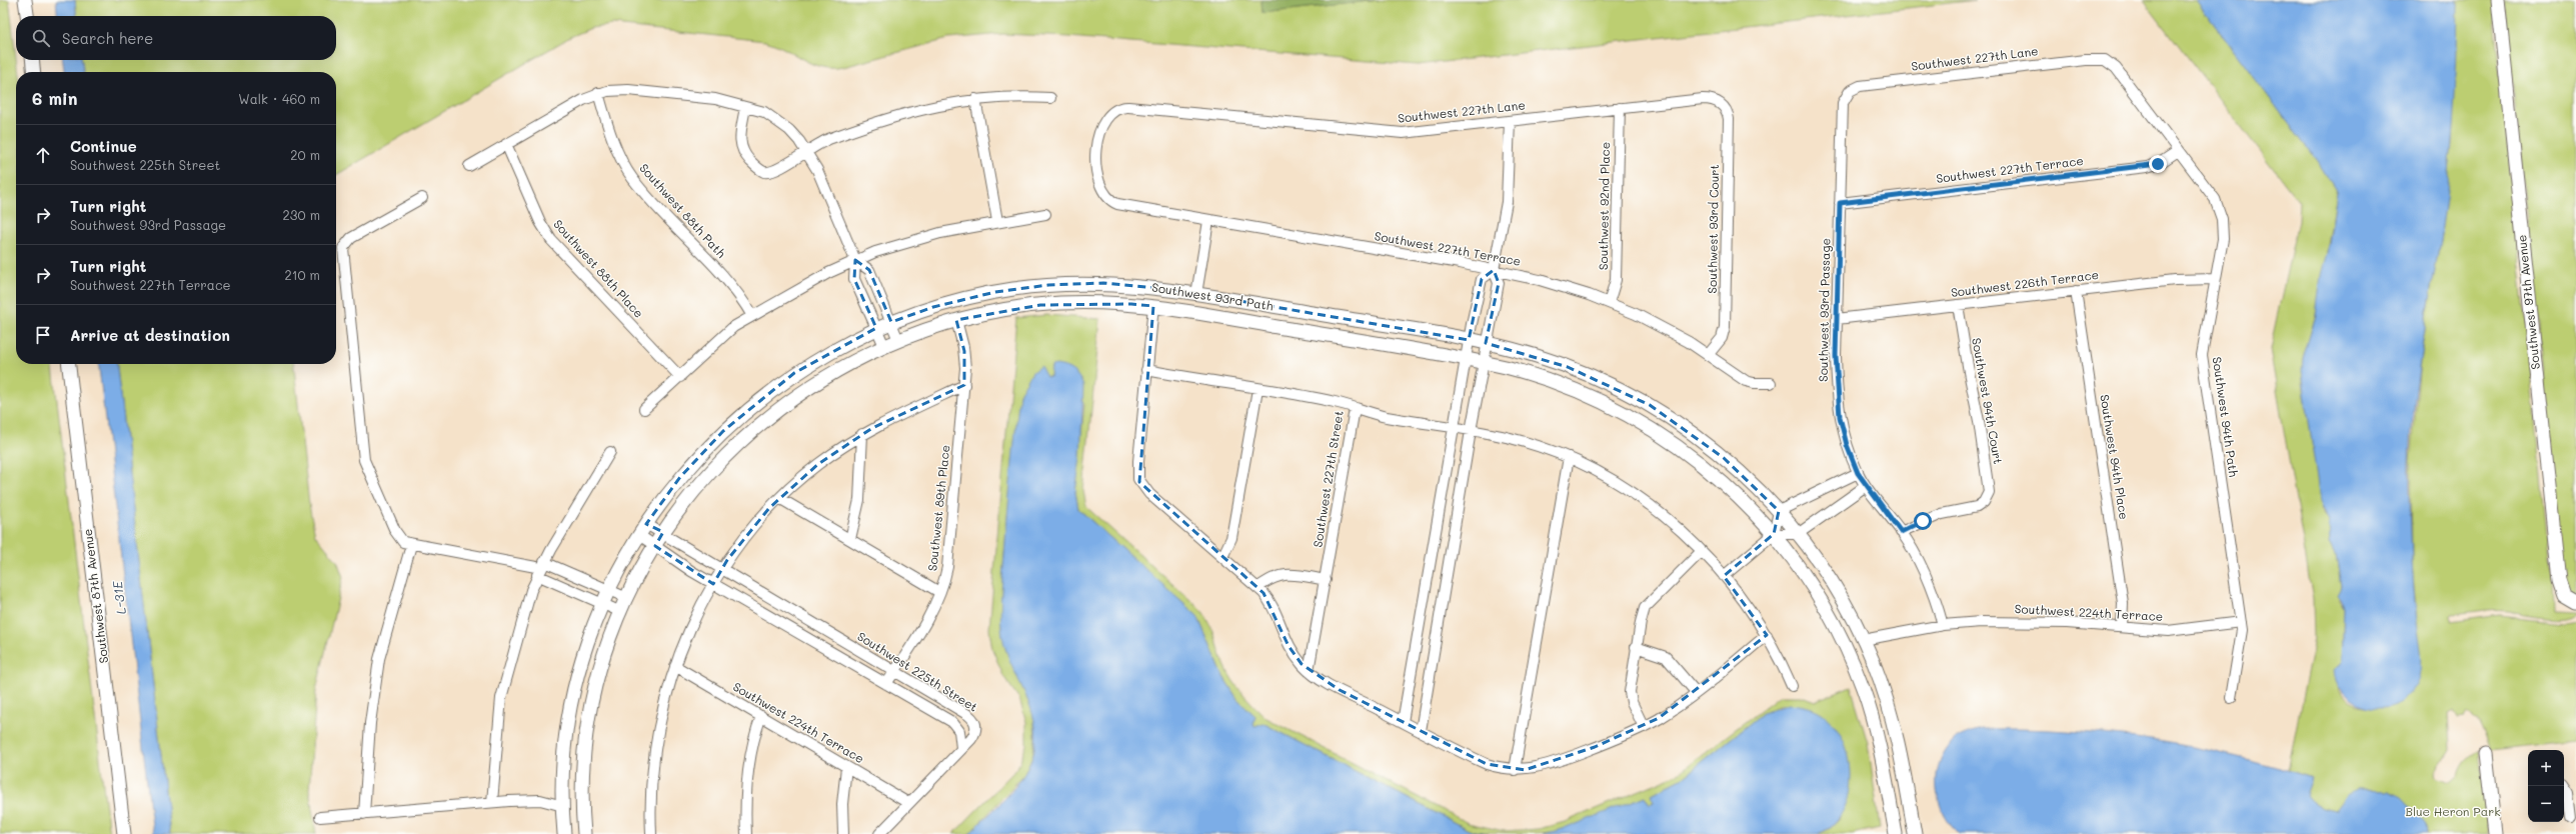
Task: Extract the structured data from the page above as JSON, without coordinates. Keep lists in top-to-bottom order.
{
  "streets": {
    "street": [
      "Southwest 227th Lane",
      "Southwest 227th Terrace",
      "Southwest 92nd Place",
      "Southwest 88th Path",
      "Southwest 93rd Court",
      "Southwest 88th Place",
      "Southwest 226th Terrace",
      "Southwest 93rd Path",
      "Southwest 97th Avenue",
      "Southwest 93rd Passage",
      "Southwest 94th Court",
      "Southwest 94th Path",
      "Southwest 94th Place",
      "Southwest 227th Street",
      "Southwest 89th Place",
      "Southwest 87th Avenue",
      "Southwest 224th Terrace",
      "Southwest 225th Street"
    ]
  },
  "crossings": [
    ["Southwest 227th Lane", "Southwest 227th Terrace"],
    ["Southwest 227th Lane", "Southwest 92nd Place"],
    ["Southwest 227th Lane", "Southwest 93rd Court"],
    ["Southwest 227th Lane", "Southwest 93rd Passage"],
    ["Southwest 227th Lane", "Southwest 94th Path"],
    ["Southwest 227th Terrace", "Southwest 92nd Place"],
    ["Southwest 227th Terrace", "Southwest 93rd Court"],
    ["Southwest 227th Terrace", "Southwest 93rd Passage"],
    ["Southwest 227th Terrace", "Southwest 94th Path"],
    ["Southwest 226th Terrace", "Southwest 93rd Passage"],
    ["Southwest 226th Terrace", "Southwest 94th Court"],
    ["Southwest 226th Terrace", "Southwest 94th Path"],
    ["Southwest 226th Terrace", "Southwest 94th Place"],
    ["Southwest 93rd Path", "Southwest 89th Place"],
    ["Southwest 93rd Path", "Southwest 224th Terrace"],
    ["Southwest 93rd Path", "Southwest 225th Street"],
    ["Southwest 93rd Passage", "Southwest 94th Court"],
    ["Southwest 93rd Passage", "Southwest 224th Terrace"],
    ["Southwest 94th Path", "Southwest 224th Terrace"],
    ["Southwest 94th Place", "Southwest 224th Terrace"],
    ["Southwest 89th Place", "Southwest 225th Street"]
  ],
  "water": ["L-31E"],
  "parks": ["Blue Heron Park"],
  "page": {
    "search": "Search here",
    "heading": ["6 min", "Walk · 460 m"],
    "list": [
      ["Continue", "Southwest 225th Street", "20 m"],
      ["Turn right", "Southwest 93rd Passage", "230 m"],
      ["Turn right", "Southwest 227th Terrace", "210 m"],
      "Arrive at destination"
    ],
    "map_buttons": ["+", "−"]
  }
}
